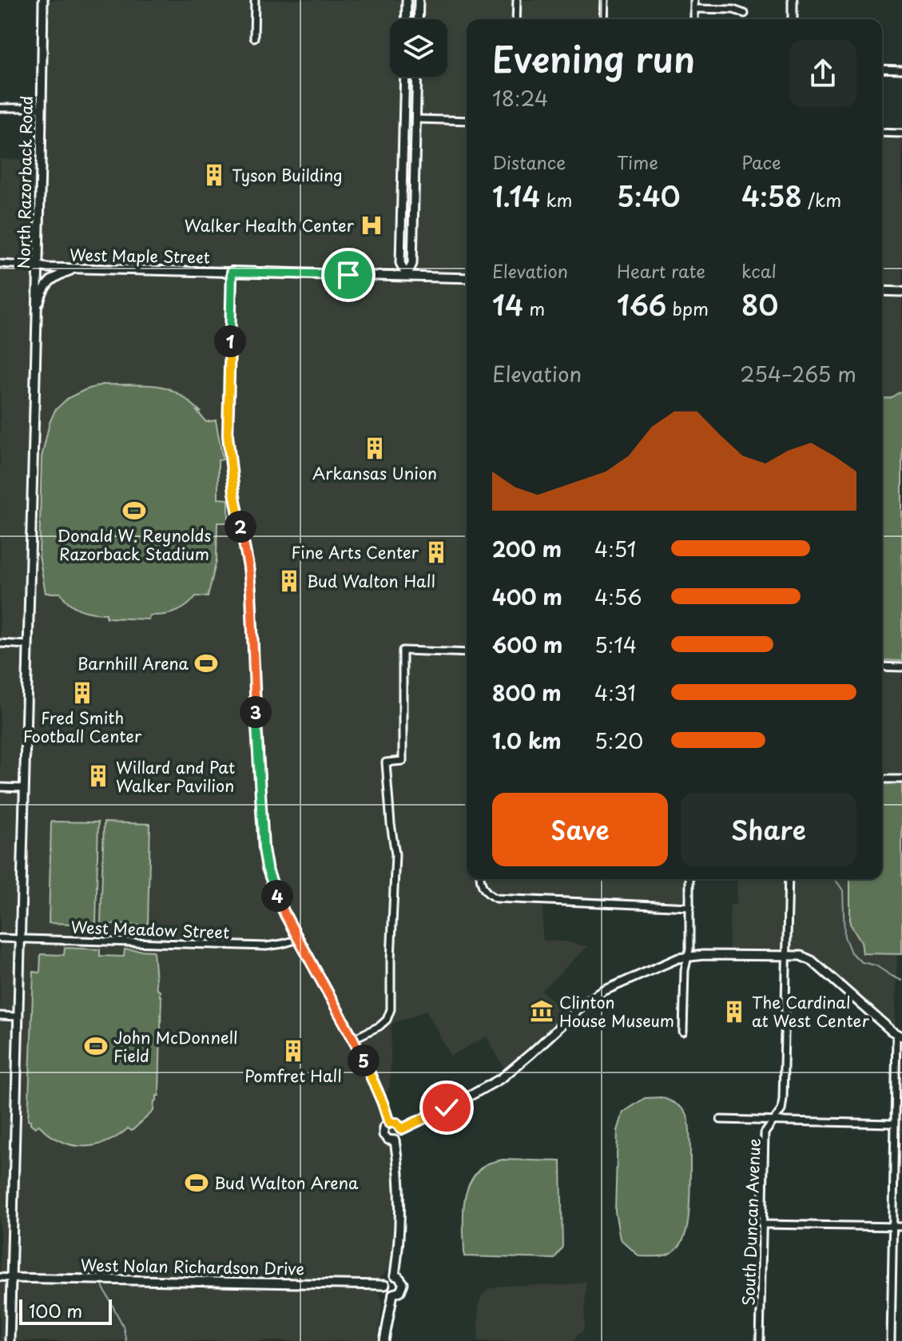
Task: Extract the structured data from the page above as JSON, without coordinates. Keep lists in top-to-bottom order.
{
  "streets": {
    "street": [
      "North Razorback Road",
      "West Maple Street",
      "West Meadow Street",
      "South Duncan Avenue",
      "West Nolan Richardson Drive"
    ]
  },
  "crossings": [
    ["North Razorback Road", "West Maple Street"],
    ["North Razorback Road", "West Meadow Street"],
    ["North Razorback Road", "West Nolan Richardson Drive"]
  ],
  "places": {
    "building": [
      "Tyson Building",
      "Arkansas Union",
      "Fine Arts Center",
      "Bud Walton Hall",
      "Fred Smith Football Center",
      "Willard and Pat Walker Pavilion",
      "The Cardinal at West Center",
      "Pomfret Hall"
    ],
    "hospital": ["Walker Health Center"],
    "sports": [
      "Donald W. Reynolds Razorback Stadium",
      "Barnhill Arena",
      "John McDonnell Field",
      "Bud Walton Arena"
    ],
    "museum": ["Clinton House Museum"]
  },
  "scale_bar": "100 m",
  "page": {
    "heading": ["Evening run", "18:24"],
    "stats": [
      ["Distance", "1.14 km"],
      ["Time", "5:40"],
      ["Pace", "4:58 /km"],
      ["Elevation", "14 m"],
      ["Heart rate", "166 bpm"],
      ["kcal", "80"]
    ],
    "pins": [
      "1",
      "2",
      "3",
      "4",
      "5"
    ],
    "chart": ["Elevation", "254–265 m"],
    "list": [
      {
        "name": "200 m",
        "note": "4:51"
      },
      {
        "name": "400 m",
        "note": "4:56"
      },
      {
        "name": "600 m",
        "note": "5:14"
      },
      {
        "name": "800 m",
        "note": "4:31"
      },
      {
        "name": "1.0 km",
        "note": "5:20"
      }
    ],
    "buttons": ["Save", "Share"],
    "scale": "100 m"
  }
}
